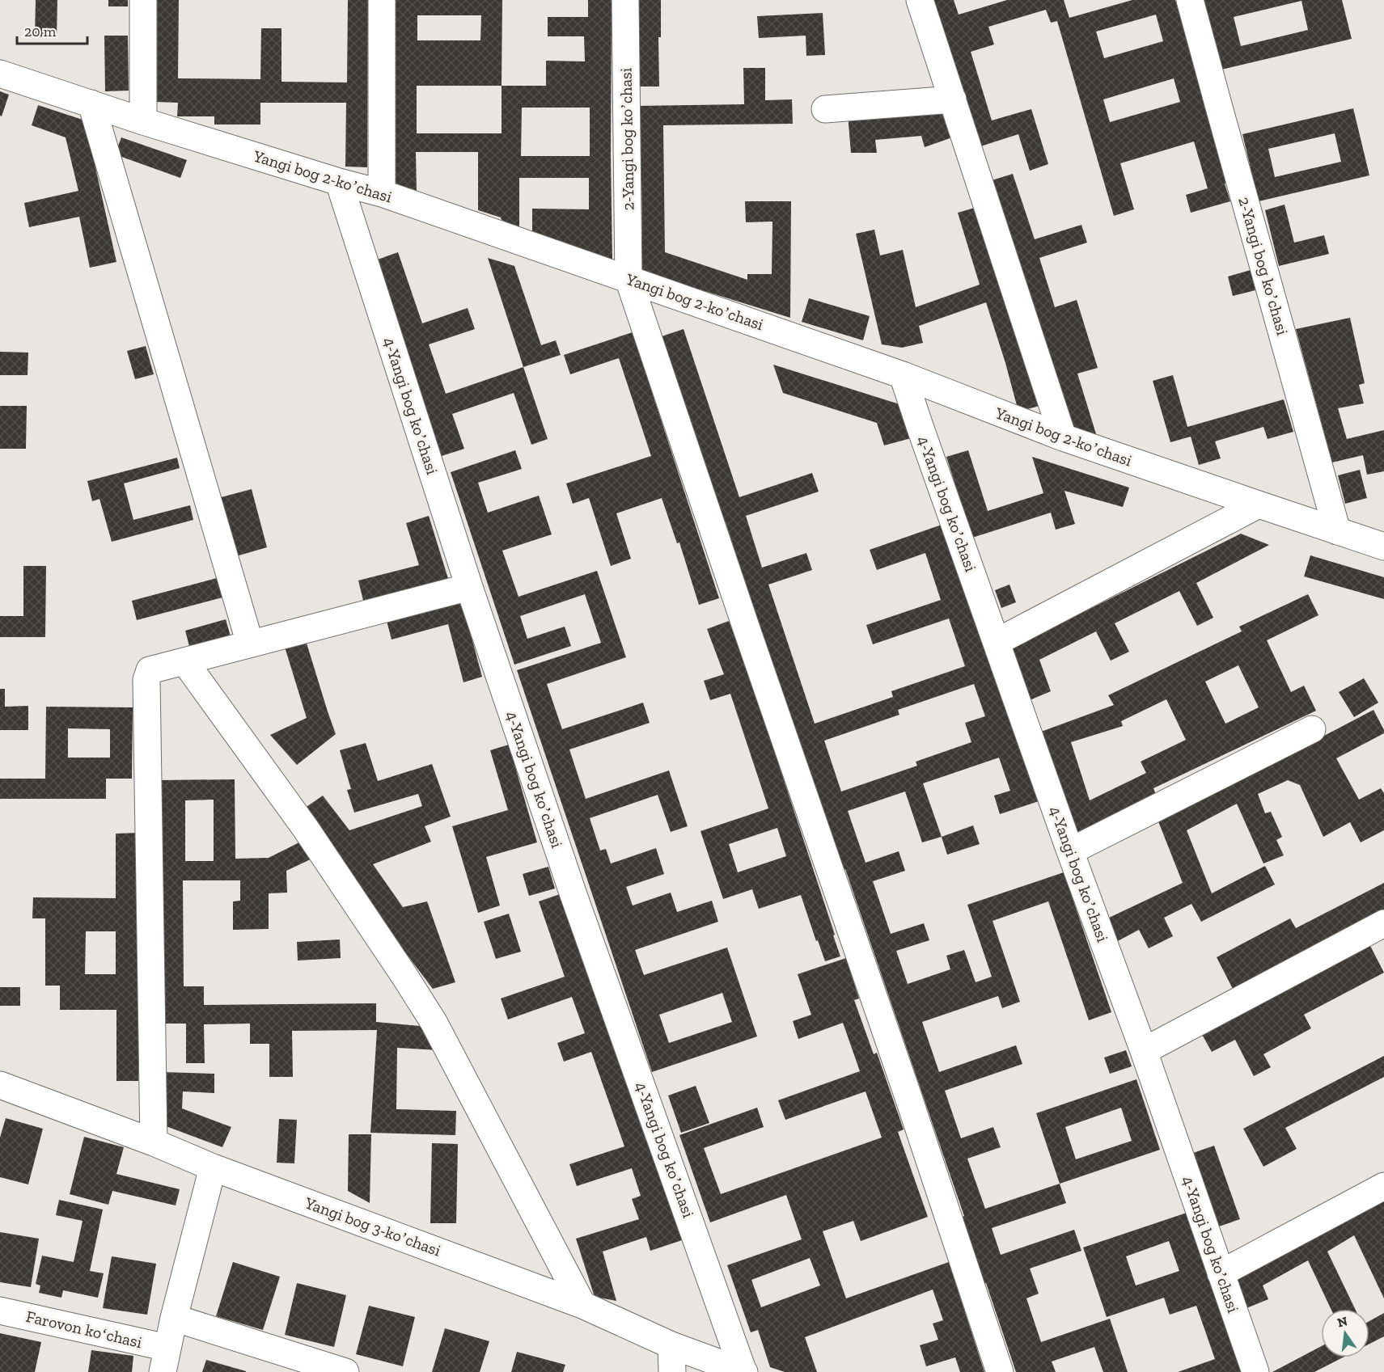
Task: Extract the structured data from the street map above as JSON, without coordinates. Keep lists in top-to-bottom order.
{
  "streets": {
    "street": [
      "2-Yangi bog koʼchasi",
      "Yangi bog 2-koʼchasi",
      "4-Yangi bog koʼchasi",
      "Yangi bog 3-koʼchasi",
      "Farovon koʻchasi"
    ]
  },
  "crossings": [
    ["2-Yangi bog koʼchasi", "Yangi bog 2-koʼchasi"],
    ["Yangi bog 2-koʼchasi", "4-Yangi bog koʼchasi"],
    ["4-Yangi bog koʼchasi", "Yangi bog 3-koʼchasi"]
  ],
  "scale_bar": "20 m",
  "north": "top"
}
